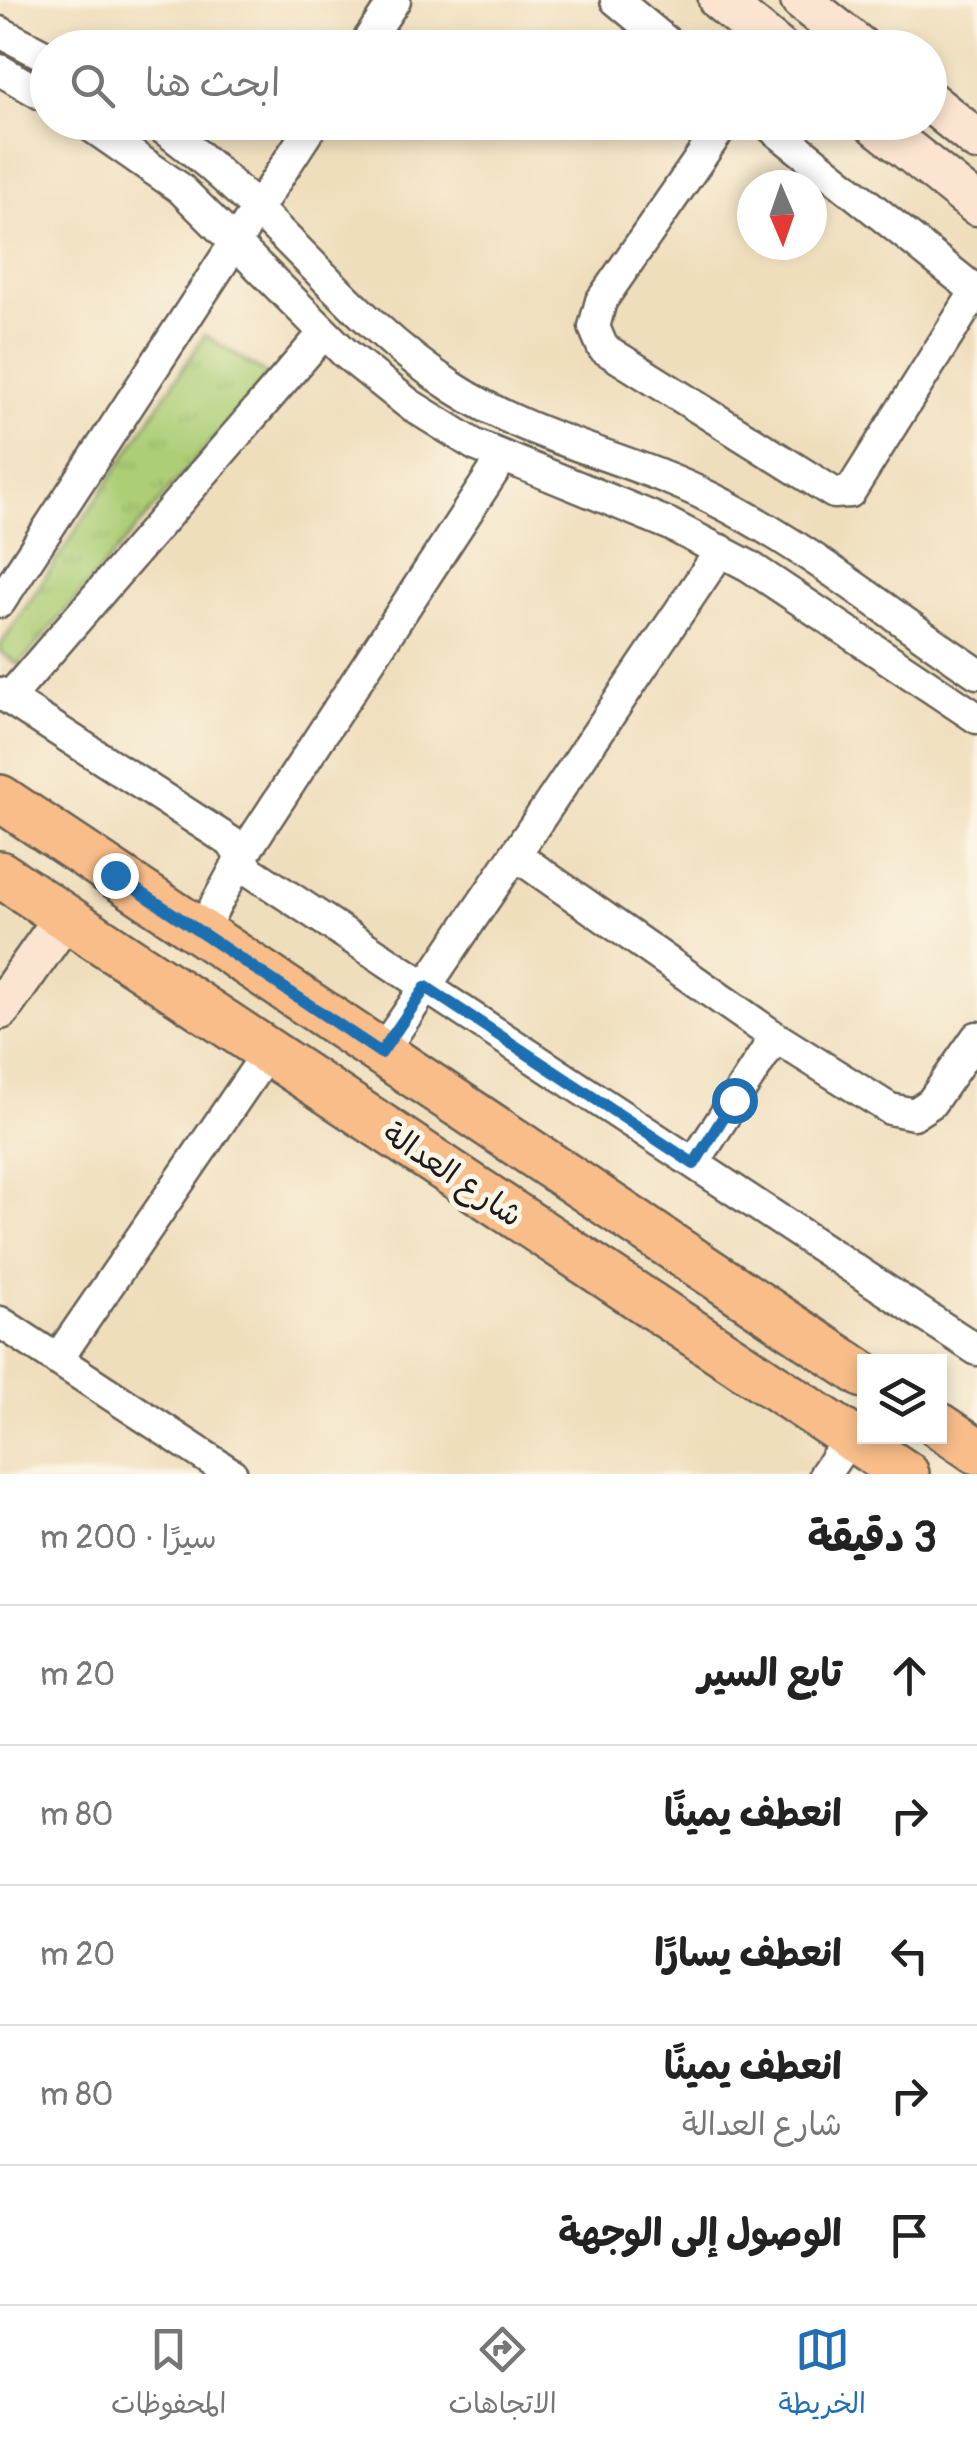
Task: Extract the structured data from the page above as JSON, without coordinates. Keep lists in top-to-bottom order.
{
  "streets": {
    "main road": ["شارع العدالة"]
  },
  "north": "bottom",
  "page": {
    "search": "ابحث هنا",
    "heading": ["3 دقيقة", "سيرًا · 200 m"],
    "list": [
      ["تابع السير", "20 m"],
      ["انعطف يمينًا", "80 m"],
      ["انعطف يسارًا", "20 m"],
      ["انعطف يمينًا", "شارع العدالة", "80 m"],
      "الوصول إلى الوجهة"
    ],
    "nav": ["الخريطة", "الاتجاهات", "المحفوظات"]
  }
}
